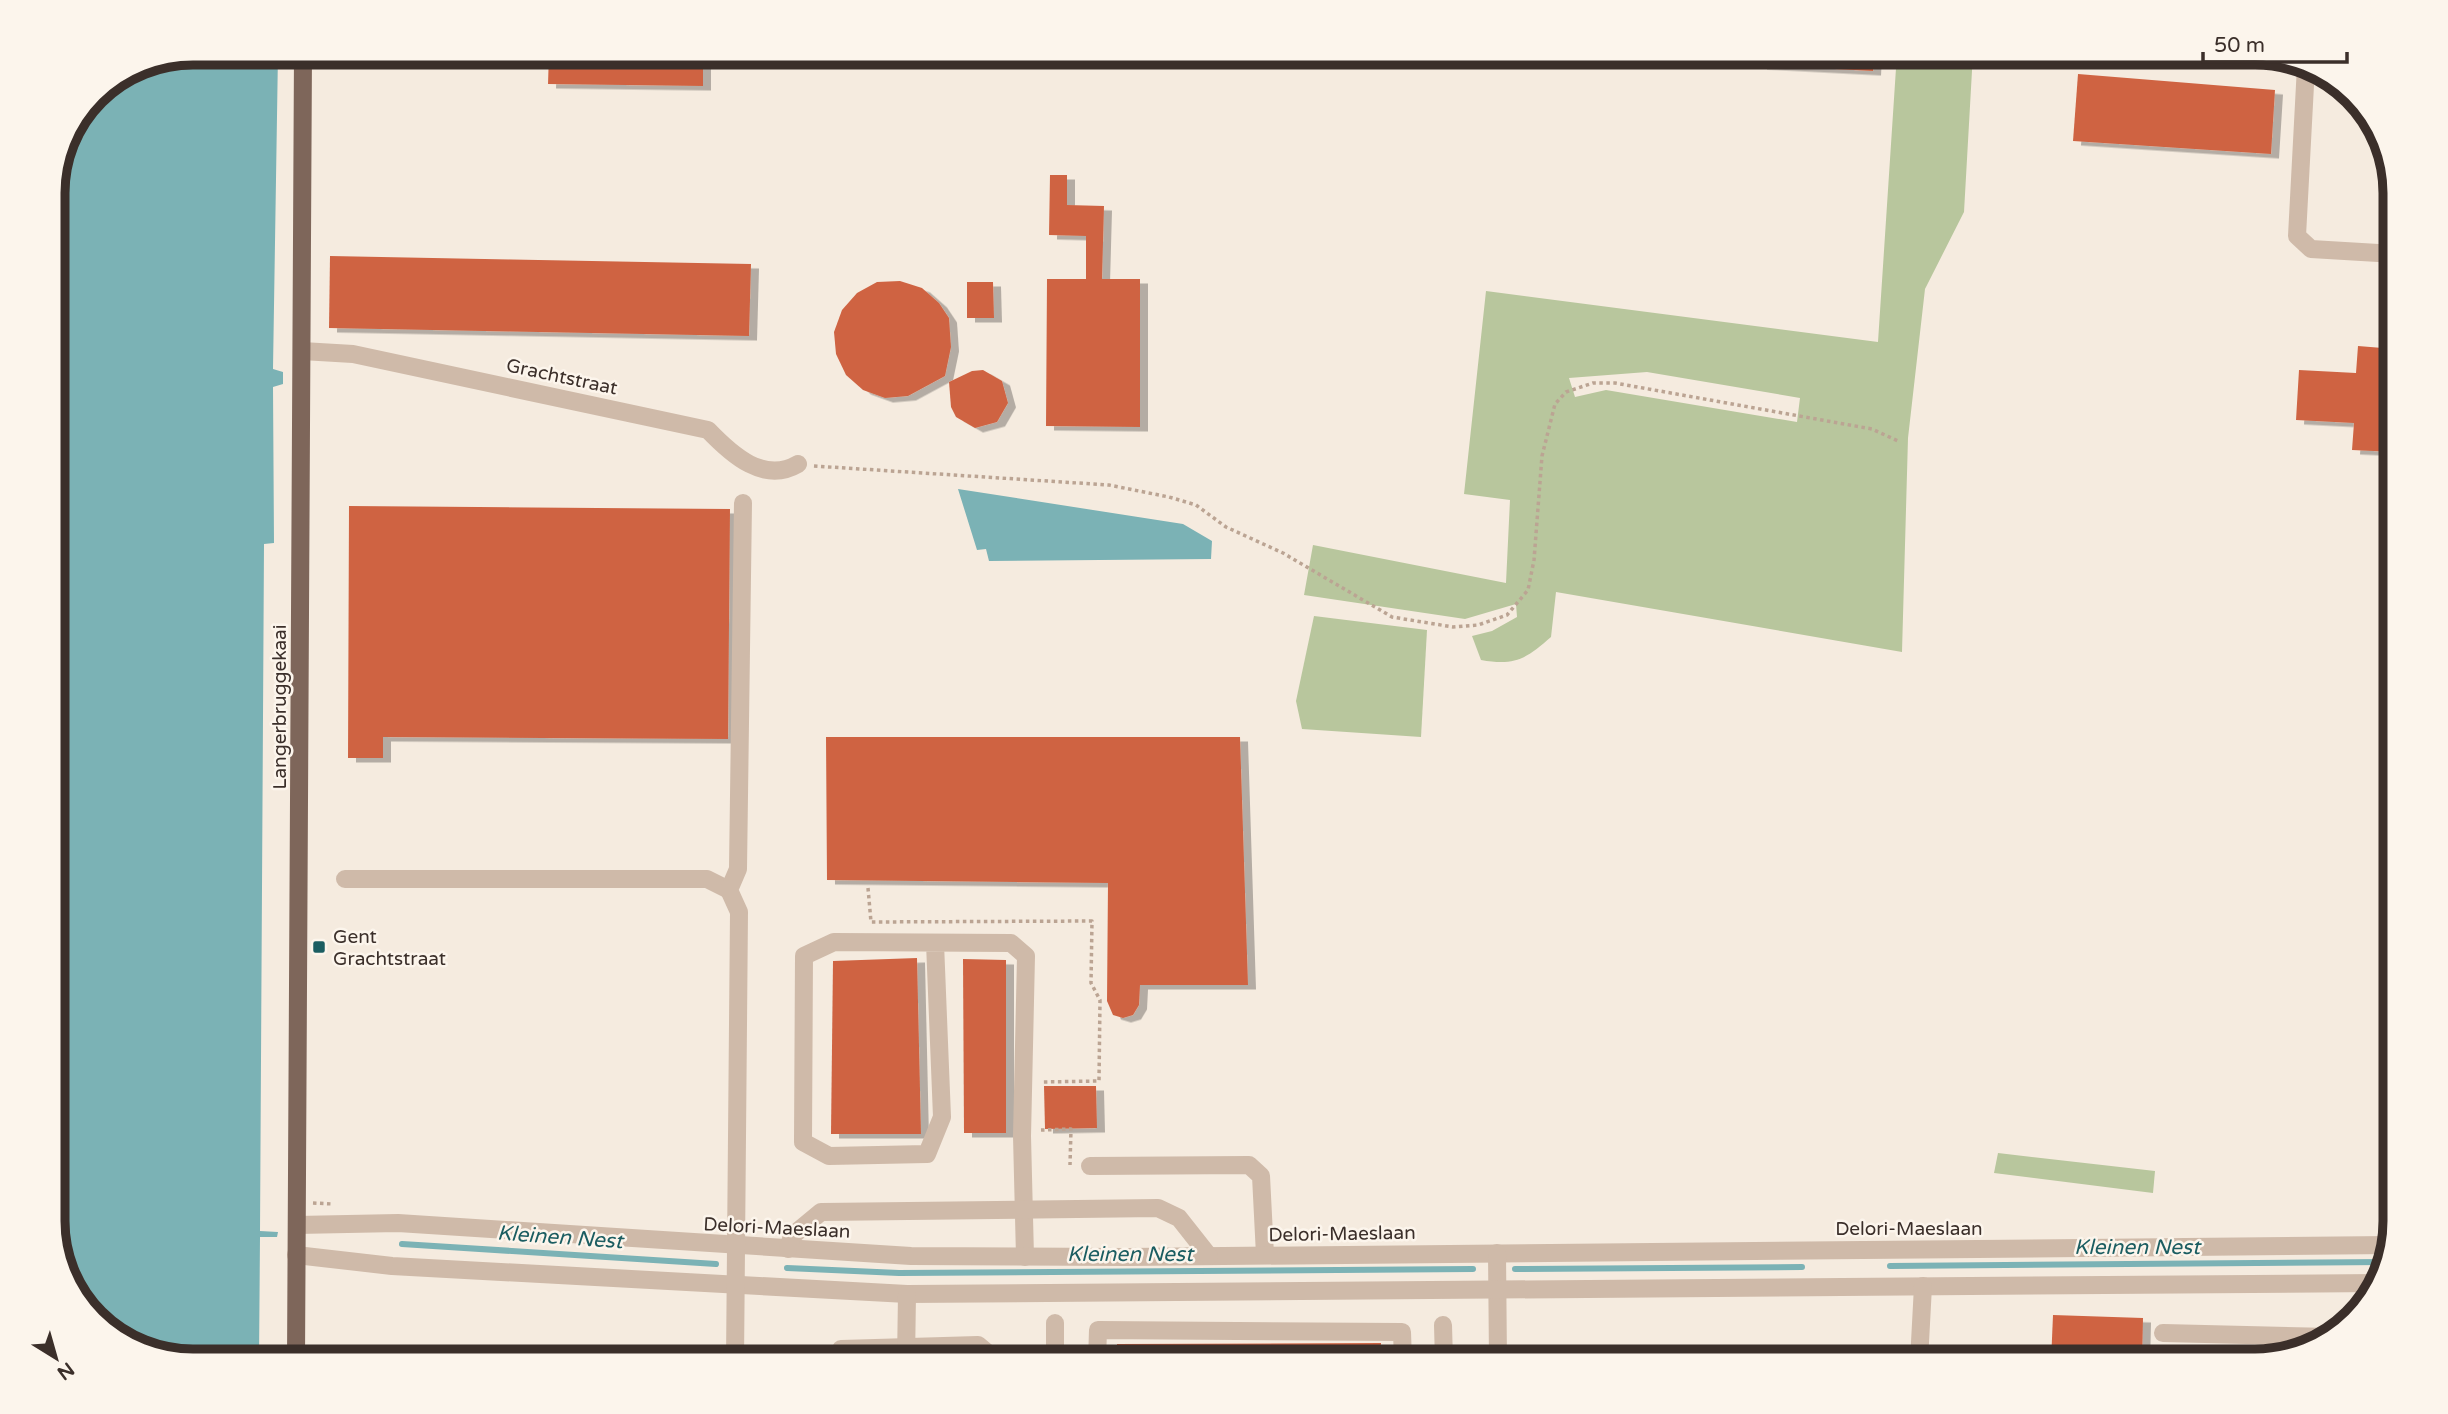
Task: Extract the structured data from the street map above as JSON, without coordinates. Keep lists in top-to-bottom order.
{
  "streets": {
    "main road": ["Langerbruggekaai"],
    "street": ["Grachtstraat", "Delori-Maeslaan"]
  },
  "crossings": [
    ["Grachtstraat", "Langerbruggekaai"],
    ["Langerbruggekaai", "Delori-Maeslaan"]
  ],
  "water": ["Kleinen Nest"],
  "places": {
    "transit": ["Gent Grachtstraat"]
  },
  "scale_bar": "50 m",
  "north": "bottom right"
}
